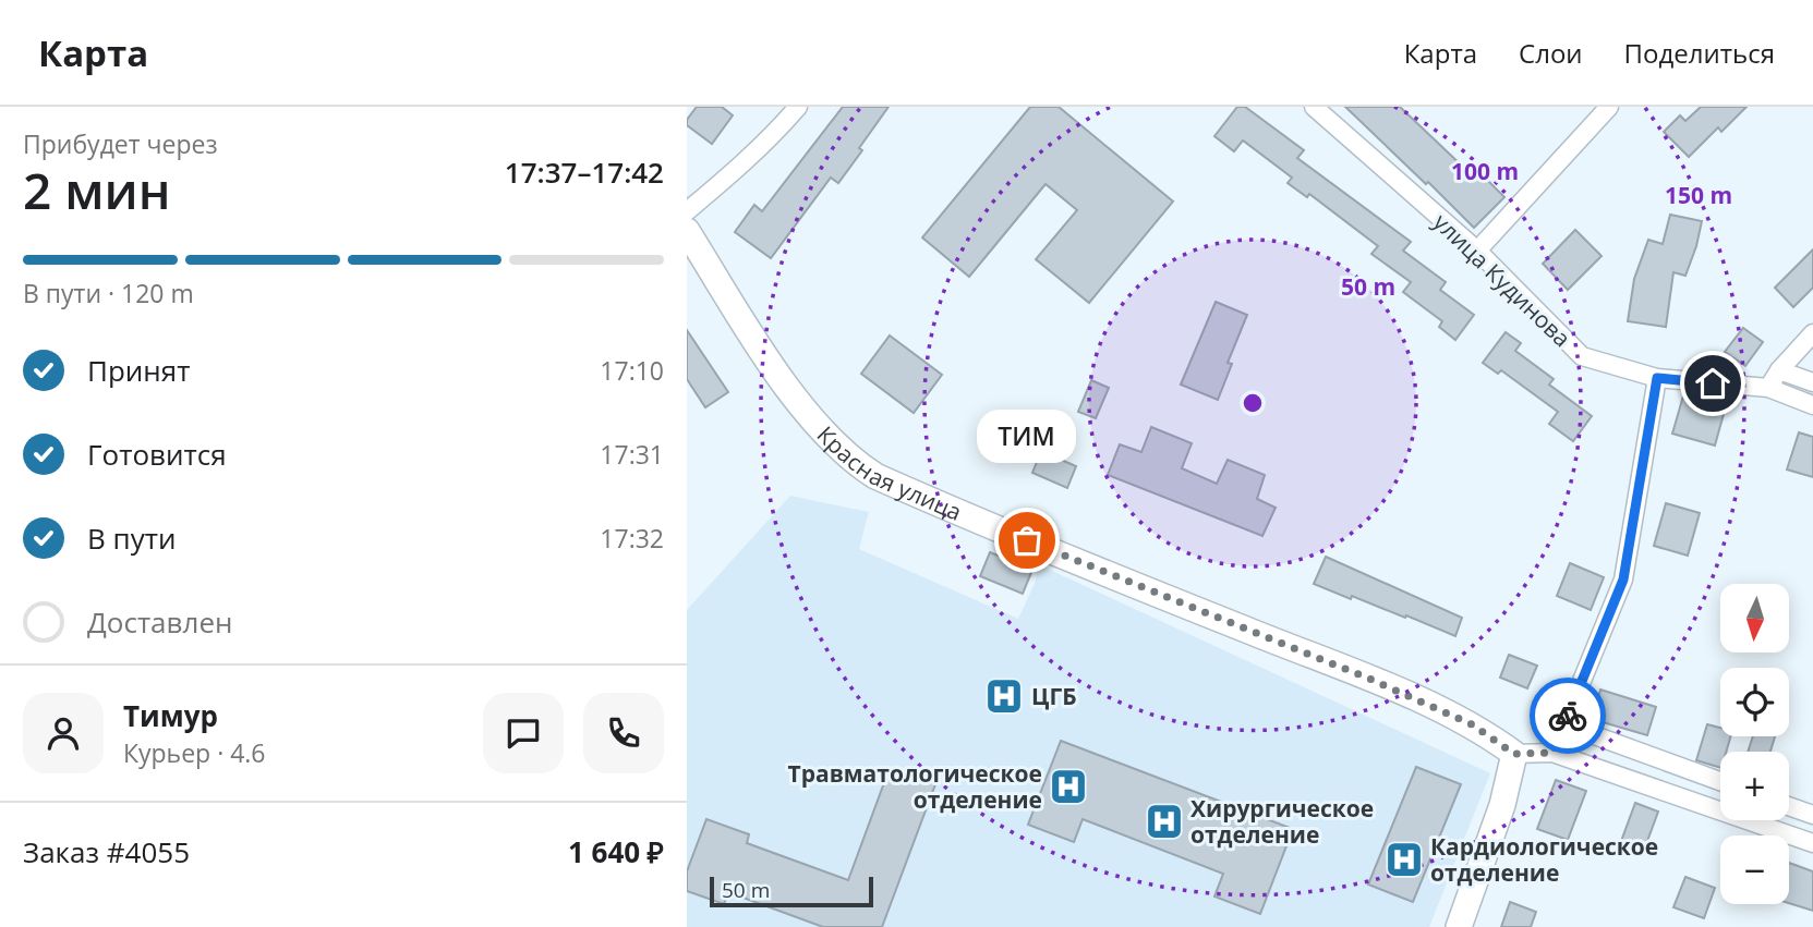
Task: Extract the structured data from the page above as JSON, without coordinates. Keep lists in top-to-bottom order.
{
  "streets": {
    "street": ["улица Кудинова", "Красная улица"]
  },
  "places": {
    "other": ["ТИМ"],
    "hospital": [
      "ЦГБ",
      "Травматологическое отделение",
      "Хирургическое отделение",
      "Кардиологическое отделение"
    ]
  },
  "scale_bar": "50 m",
  "north": "bottom",
  "page": {
    "header": "Карта",
    "nav": ["Карта", "Слои", "Поделиться"],
    "heading": ["2 мин", "Прибудет через", "17:37–17:42"],
    "panel": [
      "Тимур",
      "Курьер · 4.6",
      "Заказ #4055",
      "1 640 ₽"
    ],
    "bar": "В пути · 120 m",
    "list": [
      ["Принят", "17:10"],
      ["Готовится", "17:31"],
      ["В пути", "17:32"],
      "Доставлен"
    ],
    "bubble": "ТИМ",
    "map_buttons": ["+", "−"],
    "scale": "50 m"
  },
  "rings": ["100 m", "150 m", "50 m"]
}
